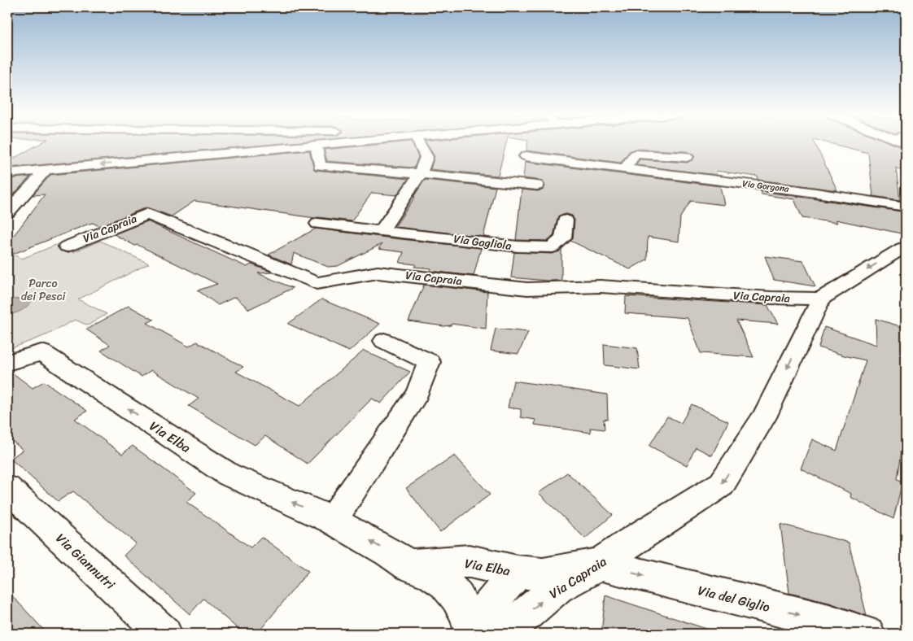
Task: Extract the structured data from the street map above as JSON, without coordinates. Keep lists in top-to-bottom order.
{
  "streets": {
    "street": [
      "Via Gorgona",
      "Via Capraia",
      "Via Gagliola",
      "Via Elba",
      "Via Giannutri",
      "Via del Giglio"
    ]
  },
  "crossings": [
    ["Via Capraia", "Via Elba"],
    ["Via Capraia", "Via del Giglio"],
    ["Via Elba", "Via del Giglio"]
  ],
  "one_way": ["Via Elba", "Via del Giglio"],
  "parks": ["Parco dei Pesci"]
}
